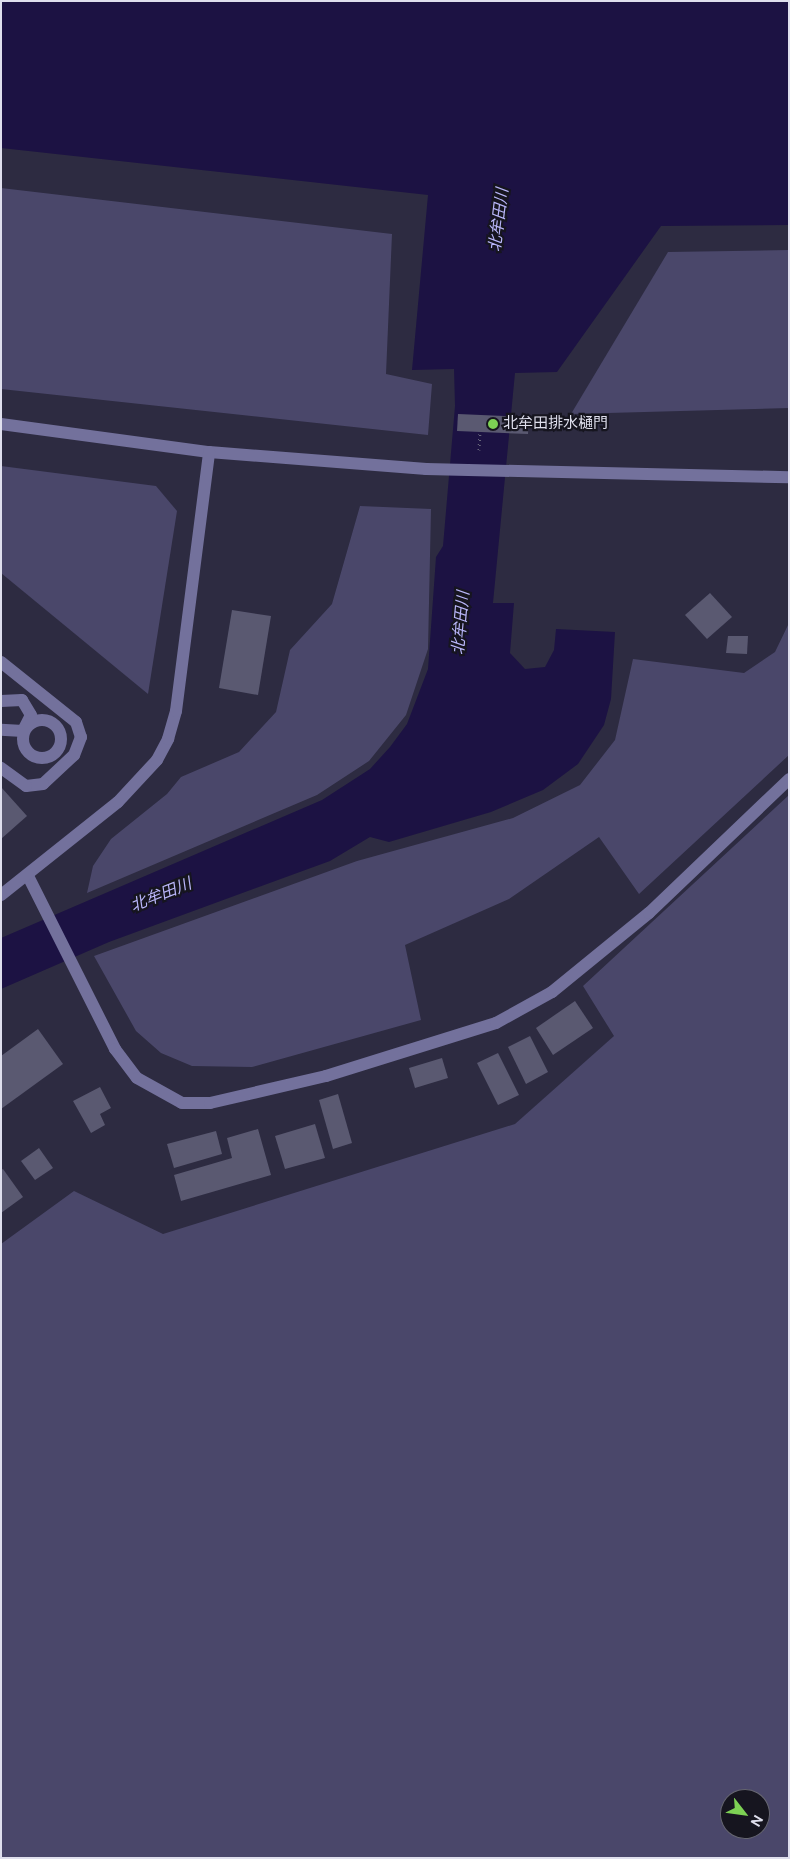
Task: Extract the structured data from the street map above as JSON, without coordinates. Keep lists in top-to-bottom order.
{
  "water": ["北牟田川"],
  "places": ["北牟田排水樋門"],
  "north": "bottom right"
}
